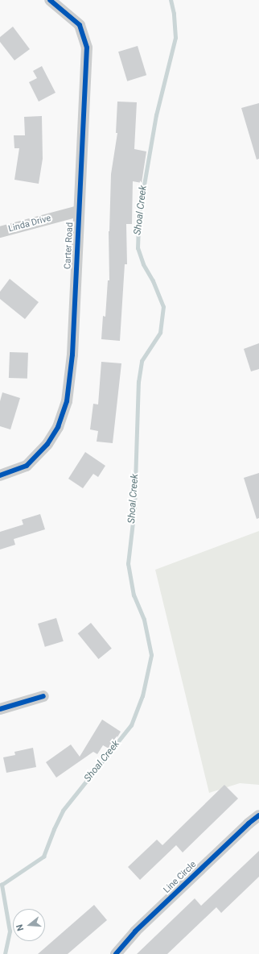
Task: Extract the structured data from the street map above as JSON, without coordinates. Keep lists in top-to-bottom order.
{
  "streets": {
    "street": ["Linda Drive", "Carter Road", "Line Circle"]
  },
  "crossings": [
    ["Linda Drive", "Carter Road"]
  ],
  "water": ["Shoal Creek"],
  "north": "left"
}
